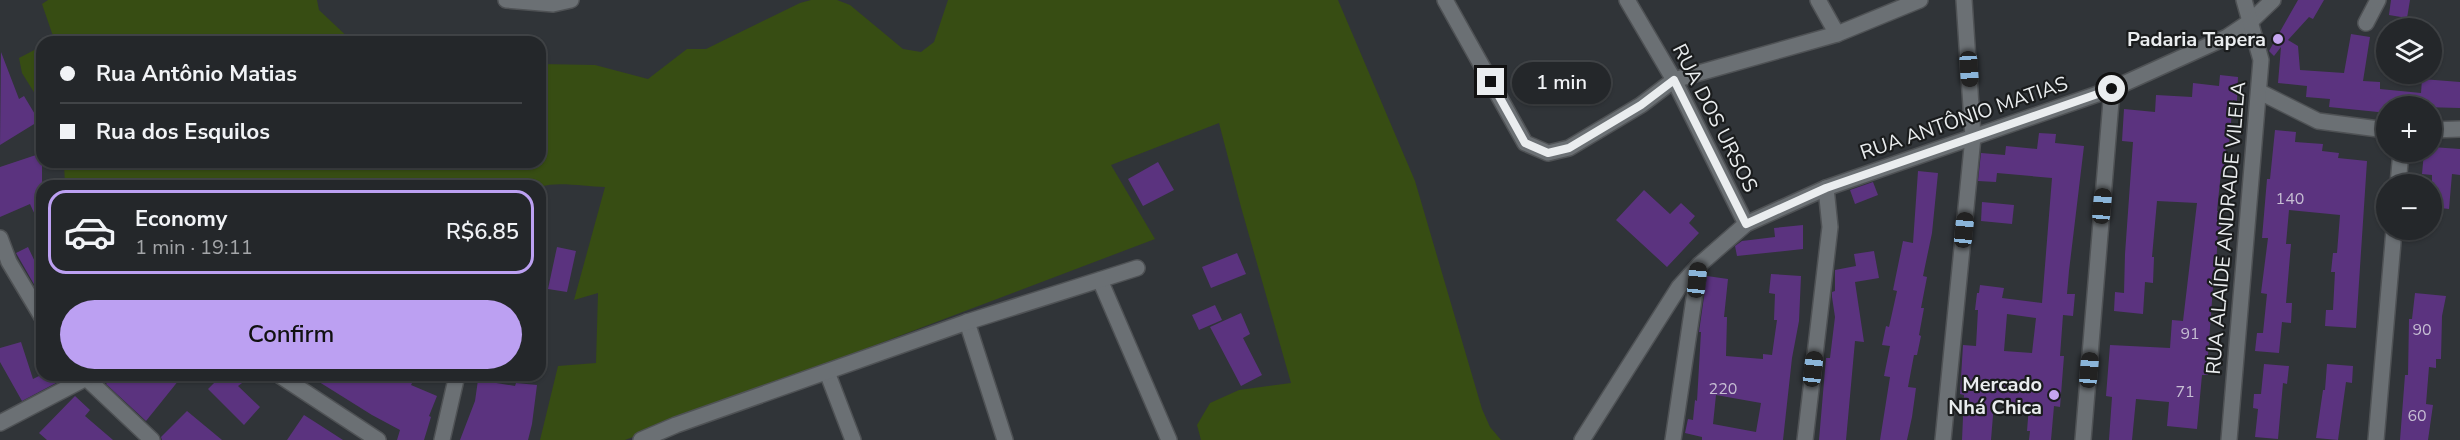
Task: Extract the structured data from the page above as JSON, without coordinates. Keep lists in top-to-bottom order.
{
  "streets": {
    "street": ["RUA DOS URSOS", "RUA ANTÔNIO MATIAS", "RUA ALAÍDE ANDRADE VILELA"]
  },
  "crossings": [
    ["RUA DOS URSOS", "RUA ANTÔNIO MATIAS"],
    ["RUA ANTÔNIO MATIAS", "RUA ALAÍDE ANDRADE VILELA"]
  ],
  "places": ["Padaria Tapera", "Mercado Nhá Chica"],
  "house_numbers": [
    "140",
    "90",
    "91",
    "220",
    "71",
    "60"
  ],
  "page": {
    "map_buttons": ["+", "−"],
    "banner": ["Rua Antônio Matias", "Rua dos Esquilos"],
    "bubble": "1 min",
    "list": [
      {
        "name": "Economy",
        "note": "1 min · 19:11",
        "value": "R$6.85"
      }
    ],
    "buttons": "Confirm"
  }
}
